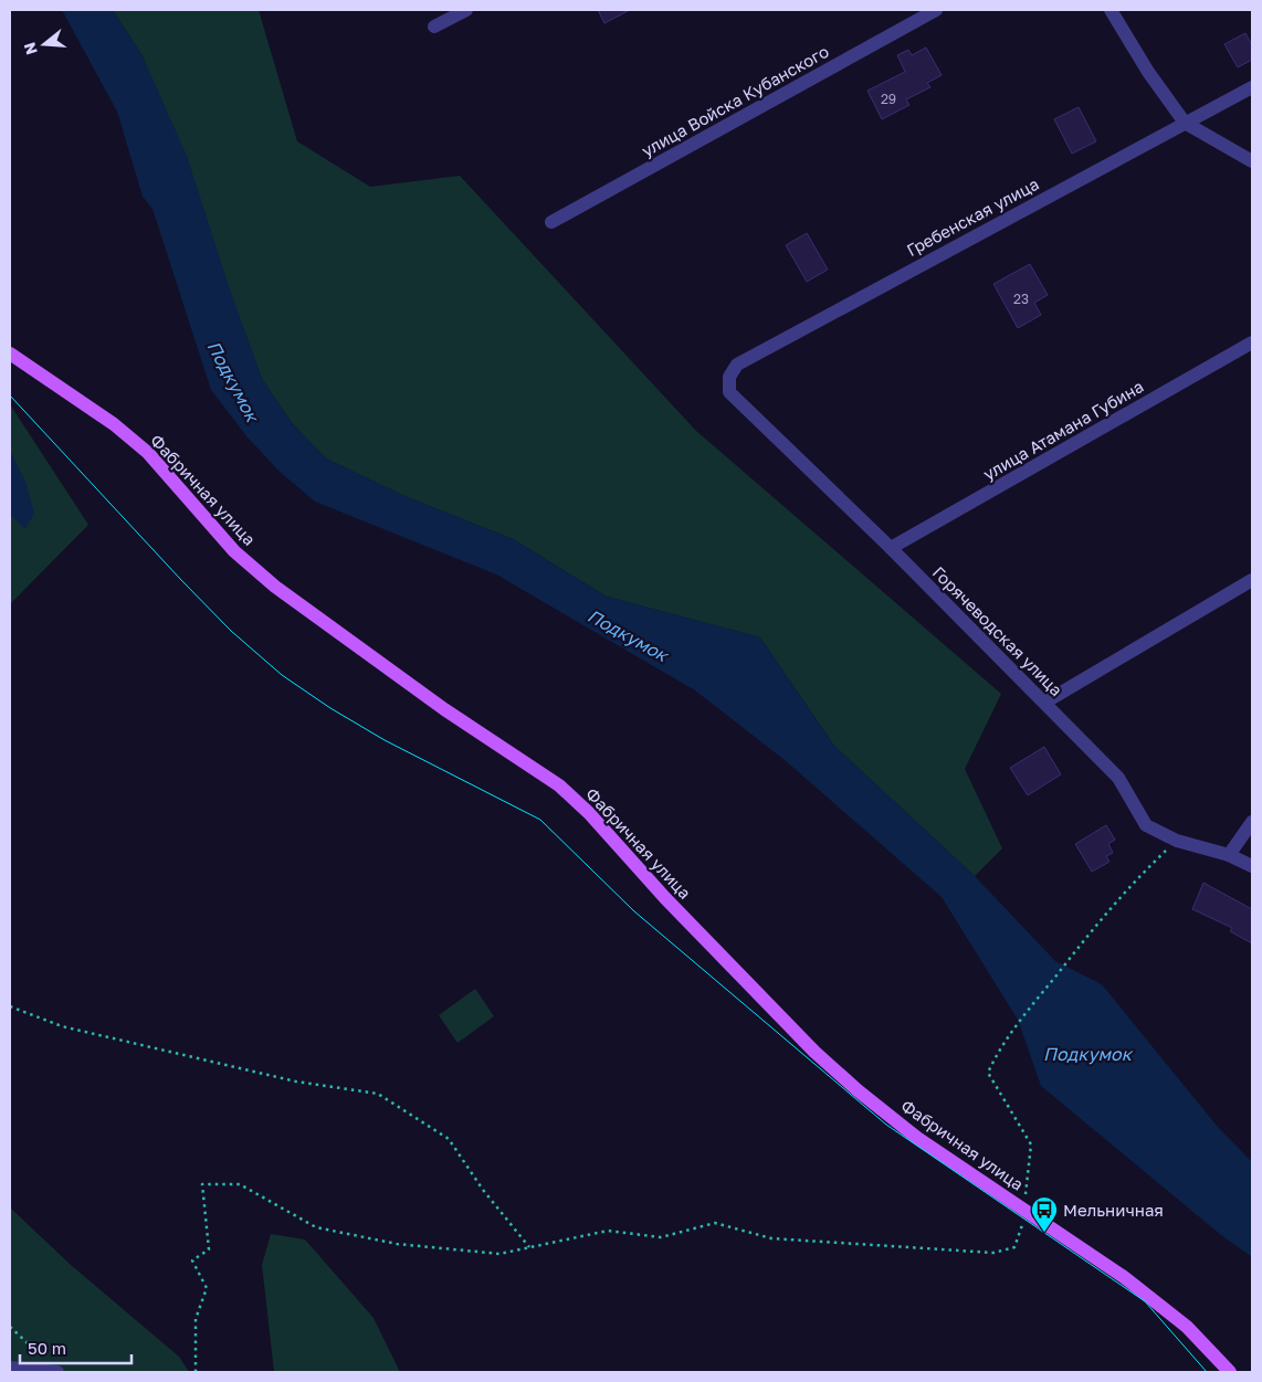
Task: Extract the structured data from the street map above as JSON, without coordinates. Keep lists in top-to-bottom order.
{
  "streets": {
    "main road": ["Фабричная улица"],
    "street": [
      "улица Войска Кубанского",
      "Гребенская улица",
      "улица Атамана Губина",
      "Горячеводская улица"
    ]
  },
  "crossings": [
    ["Гребенская улица", "Горячеводская улица"],
    ["улица Атамана Губина", "Горячеводская улица"]
  ],
  "water": ["Подкумок"],
  "places": {
    "bus stop": ["Мельничная"]
  },
  "house_numbers": ["29", "23"],
  "scale_bar": "50 m",
  "north": "left"
}
